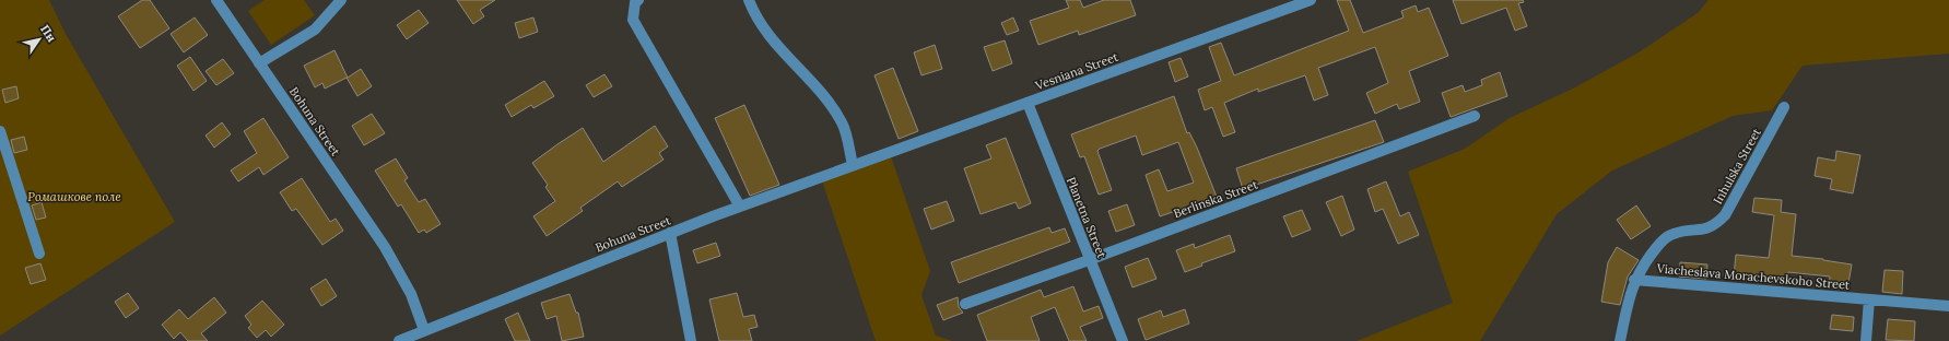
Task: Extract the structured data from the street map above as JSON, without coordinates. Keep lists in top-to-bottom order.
{
  "streets": {
    "street": [
      "Vesniana Street",
      "Bohuna Street",
      "Inhulska Street",
      "Berlinska Street",
      "Planetna Street",
      "Viacheslava Morachevskoho Street"
    ]
  },
  "crossings": [
    ["Vesniana Street", "Bohuna Street"],
    ["Vesniana Street", "Planetna Street"],
    ["Inhulska Street", "Viacheslava Morachevskoho Street"],
    ["Berlinska Street", "Planetna Street"]
  ],
  "parks": ["Ромашкове поле"],
  "north": "top right"
}
